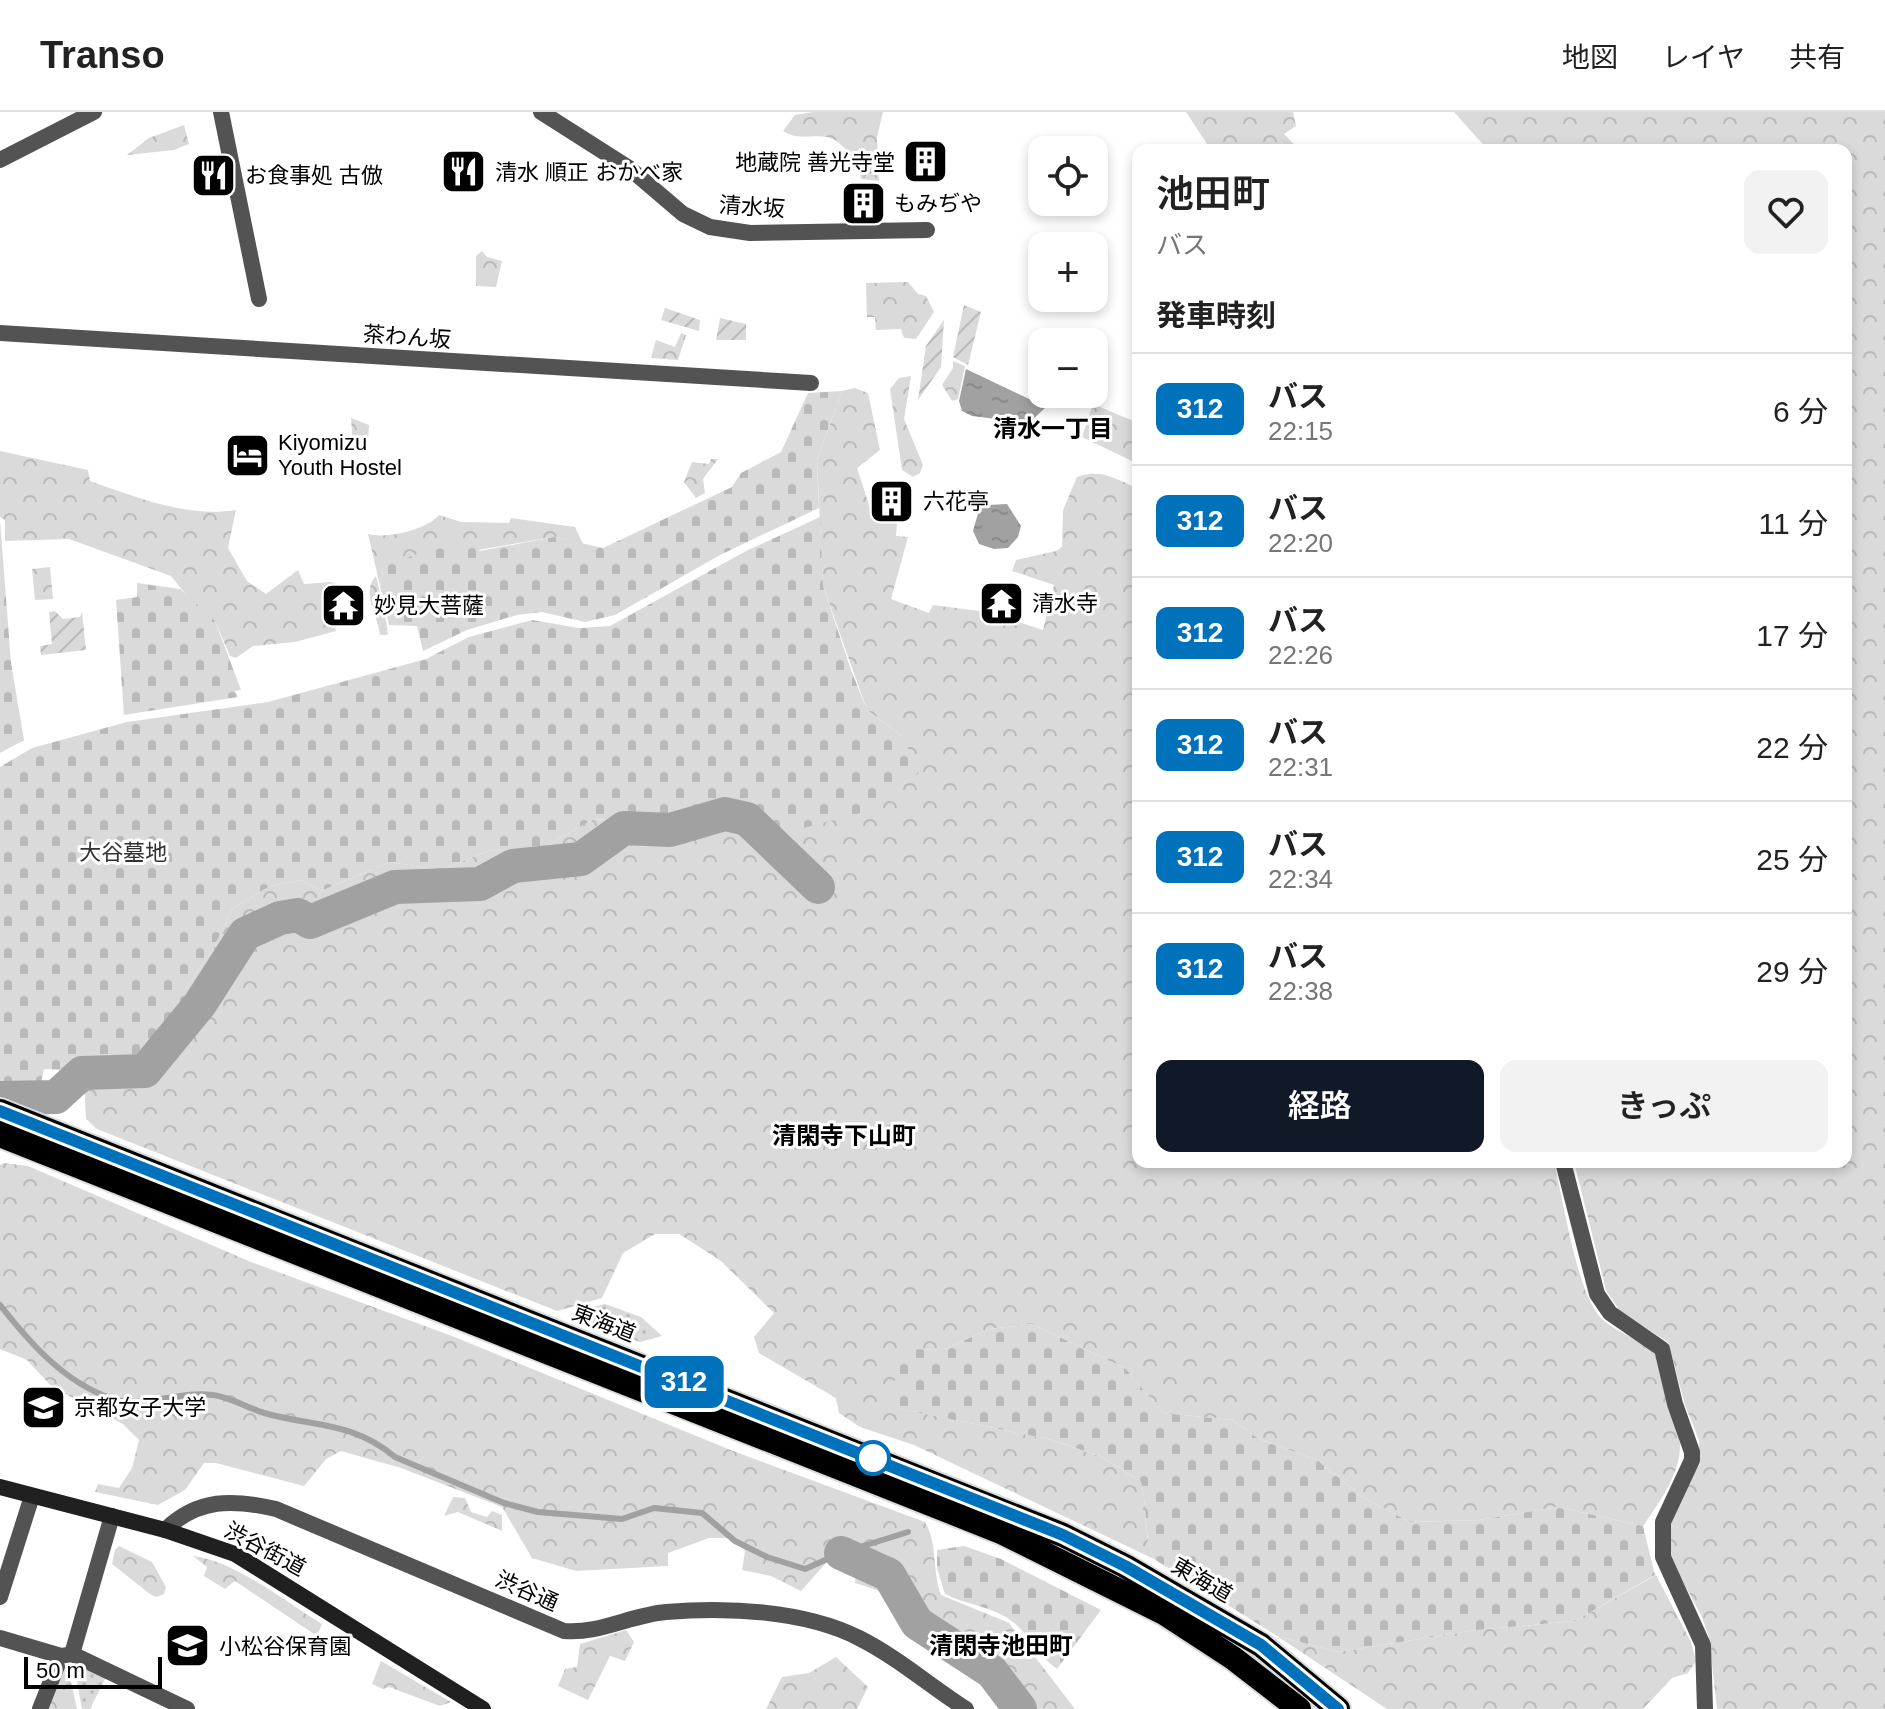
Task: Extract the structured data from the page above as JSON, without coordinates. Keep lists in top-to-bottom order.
{
  "streets": {
    "highway": ["東海道"],
    "main road": ["渋谷街道"],
    "street": ["清水坂", "茶わん坂", "渋谷通"]
  },
  "crossings": [
    ["渋谷街道", "渋谷通"]
  ],
  "districts": ["清水一丁目", "清閑寺下山町", "清閑寺池田町"],
  "parks": ["大谷墓地"],
  "places": {
    "building": ["地蔵院 善光寺堂", "もみぢや", "六花亭"],
    "restaurant": ["清水 順正 おかべ家", "お食事処 古倣"],
    "hotel": ["Kiyomizu Youth Hostel"],
    "temple": ["清水寺", "妙見大菩薩"],
    "school or university": ["京都女子大学", "小松谷保育園"]
  },
  "lines": ["bus line 312"],
  "scale_bar": "50 m",
  "page": {
    "header": "Transo",
    "nav": ["地図", "レイヤ", "共有"],
    "on_map": "312",
    "map_buttons": ["+", "−"],
    "heading": [
      ["池田町", "バス"],
      "発車時刻"
    ],
    "list": [
      {
        "mark": "312",
        "name": "バス",
        "note": "22:15",
        "value": "6 分"
      },
      {
        "mark": "312",
        "name": "バス",
        "note": "22:20",
        "value": "11 分"
      },
      {
        "mark": "312",
        "name": "バス",
        "note": "22:26",
        "value": "17 分"
      },
      {
        "mark": "312",
        "name": "バス",
        "note": "22:31",
        "value": "22 分"
      },
      {
        "mark": "312",
        "name": "バス",
        "note": "22:34",
        "value": "25 分"
      },
      {
        "mark": "312",
        "name": "バス",
        "note": "22:38",
        "value": "29 分"
      }
    ],
    "buttons": ["経路", "きっぷ"],
    "scale": "50 m"
  }
}
